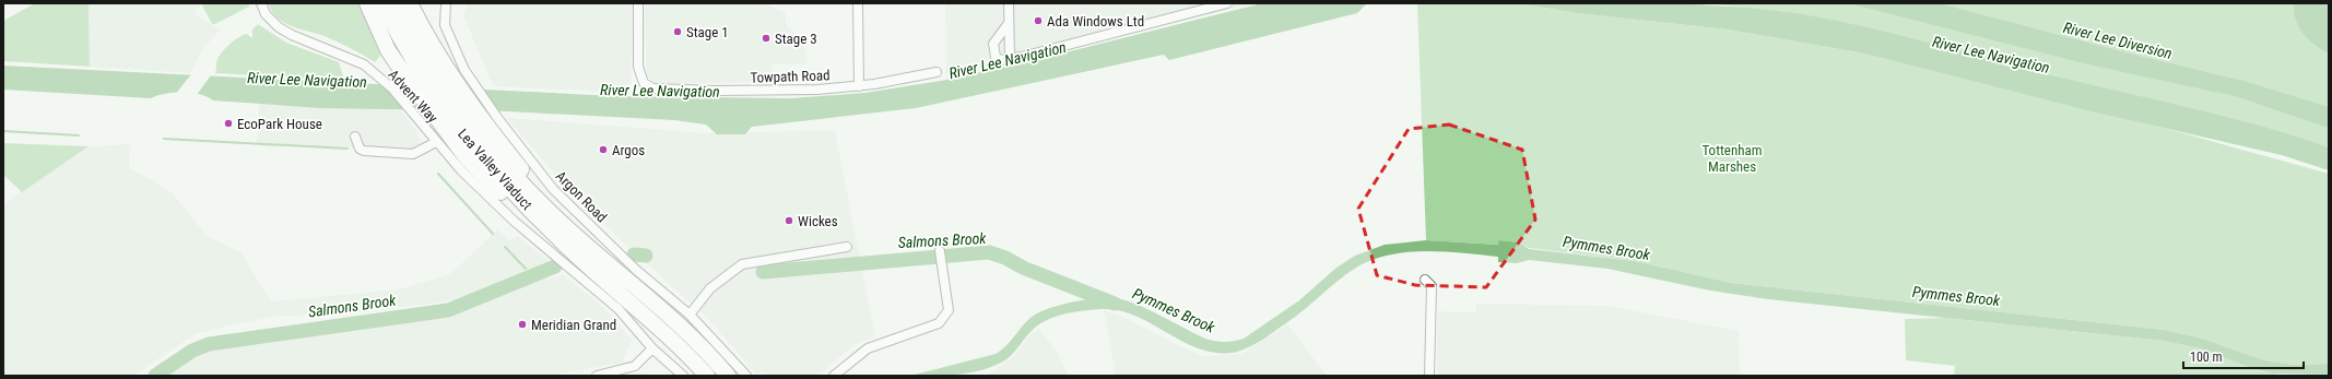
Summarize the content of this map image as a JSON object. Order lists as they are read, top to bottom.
{
  "streets": {
    "highway": ["Lea Valley Viaduct"],
    "street": ["Towpath Road", "Advent Way", "Argon Road"]
  },
  "water": [
    "River Lee Diversion",
    "River Lee Navigation",
    "Salmons Brook",
    "Pymmes Brook"
  ],
  "parks": ["Tottenham Marshes"],
  "places": [
    "Ada Windows Ltd",
    "Stage 1",
    "Stage 3",
    "EcoPark House",
    "Argos",
    "Wickes",
    "Meridian Grand"
  ],
  "scale_bar": "100 m"
}
